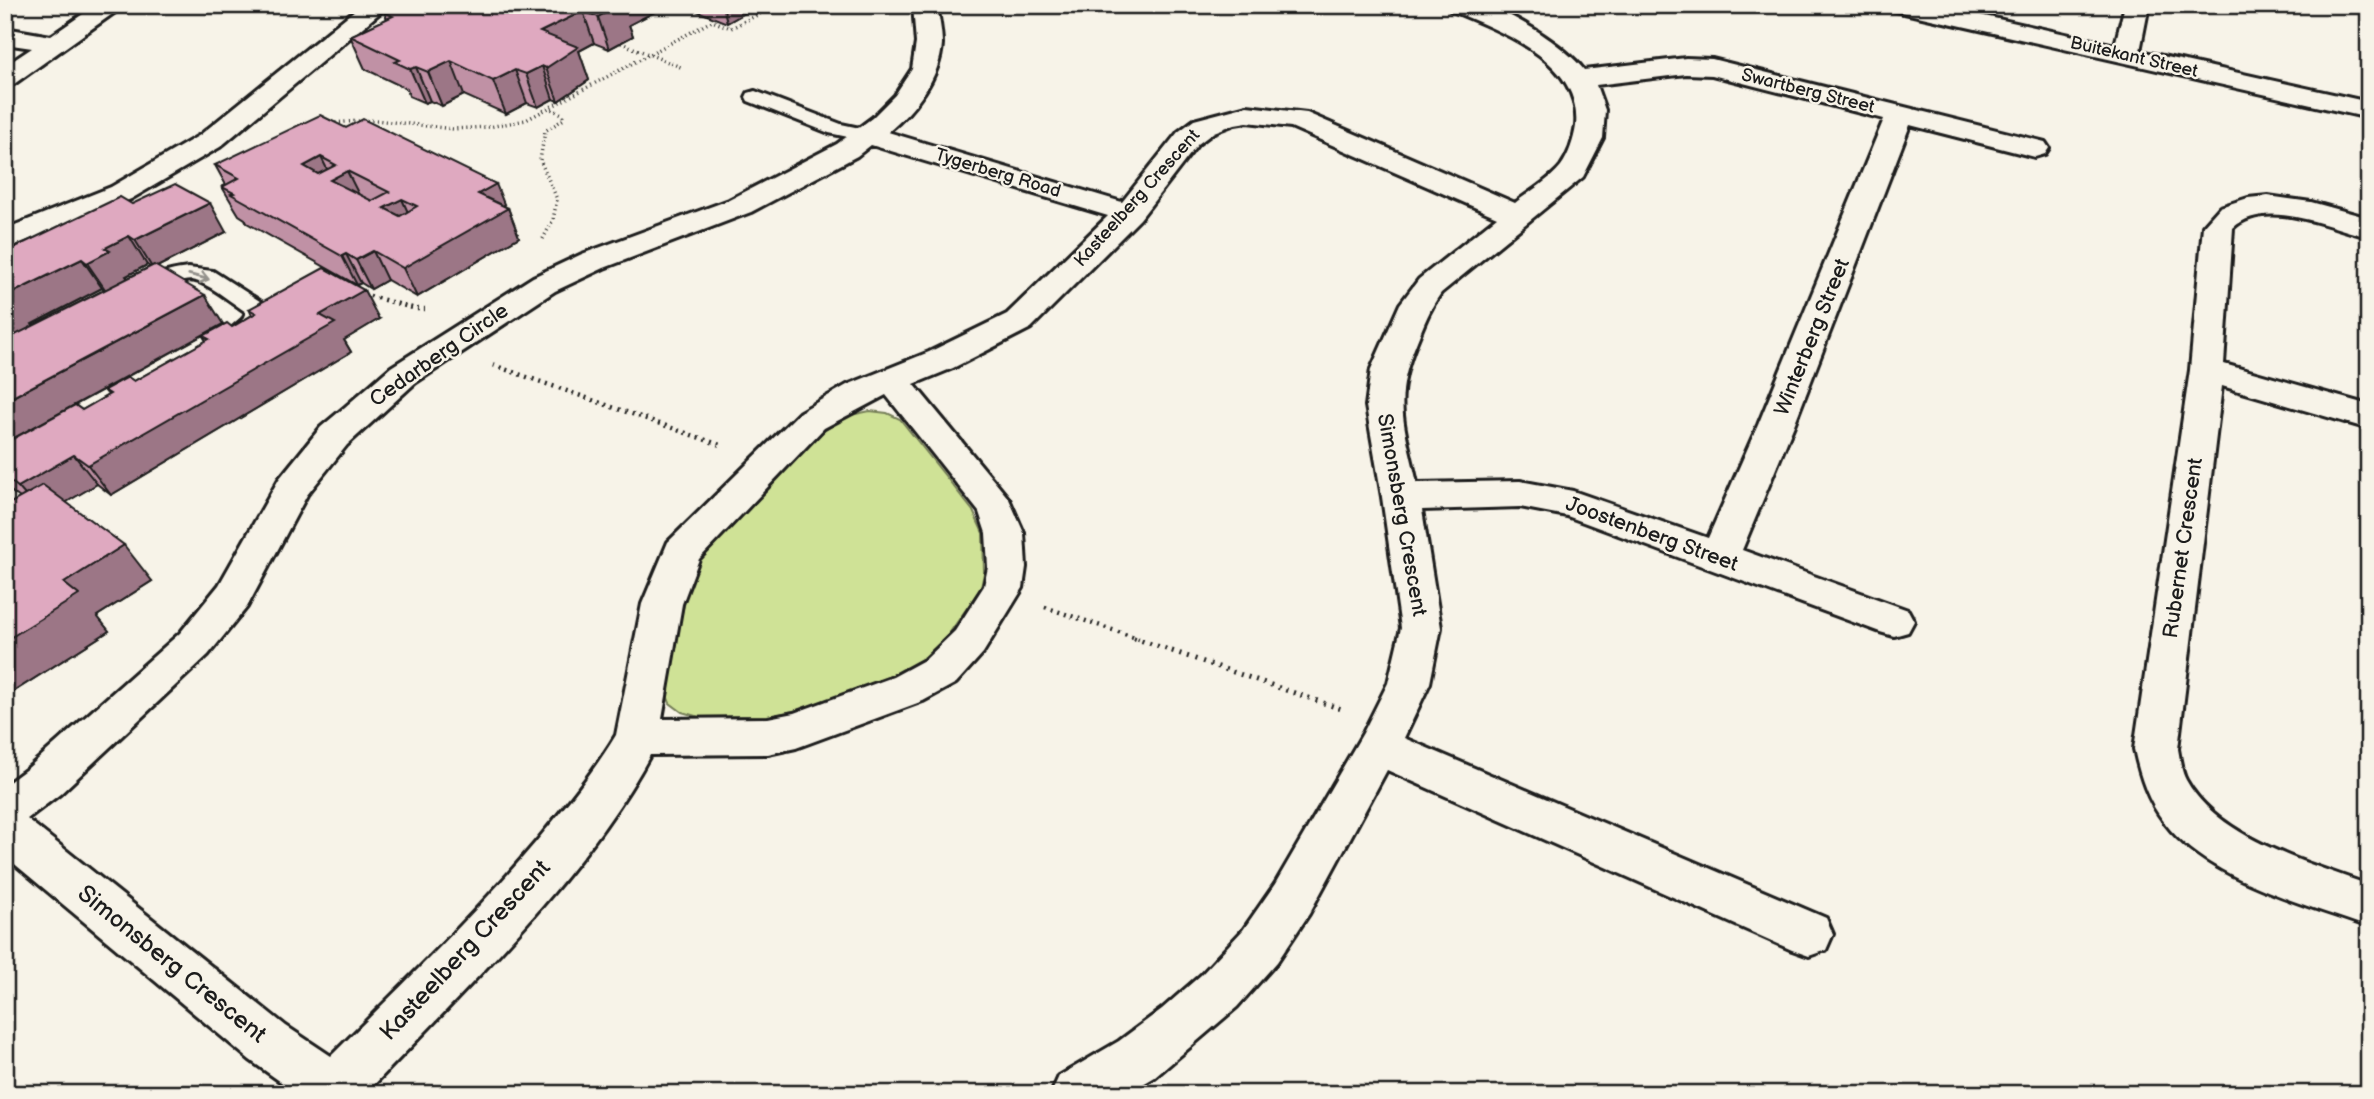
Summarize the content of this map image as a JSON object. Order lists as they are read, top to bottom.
{
  "streets": {
    "street": [
      "Buitekant Street",
      "Swartberg Street",
      "Tygerberg Road",
      "Kasteelberg Crescent",
      "Winterberg Street",
      "Cedarberg Circle",
      "Simonsberg Crescent",
      "Joostenberg Street",
      "Rubernet Crescent"
    ]
  },
  "crossings": [
    ["Swartberg Street", "Winterberg Street"],
    ["Swartberg Street", "Simonsberg Crescent"],
    ["Tygerberg Road", "Kasteelberg Crescent"],
    ["Tygerberg Road", "Cedarberg Circle"],
    ["Kasteelberg Crescent", "Simonsberg Crescent"],
    ["Winterberg Street", "Joostenberg Street"],
    ["Simonsberg Crescent", "Joostenberg Street"]
  ]
}
